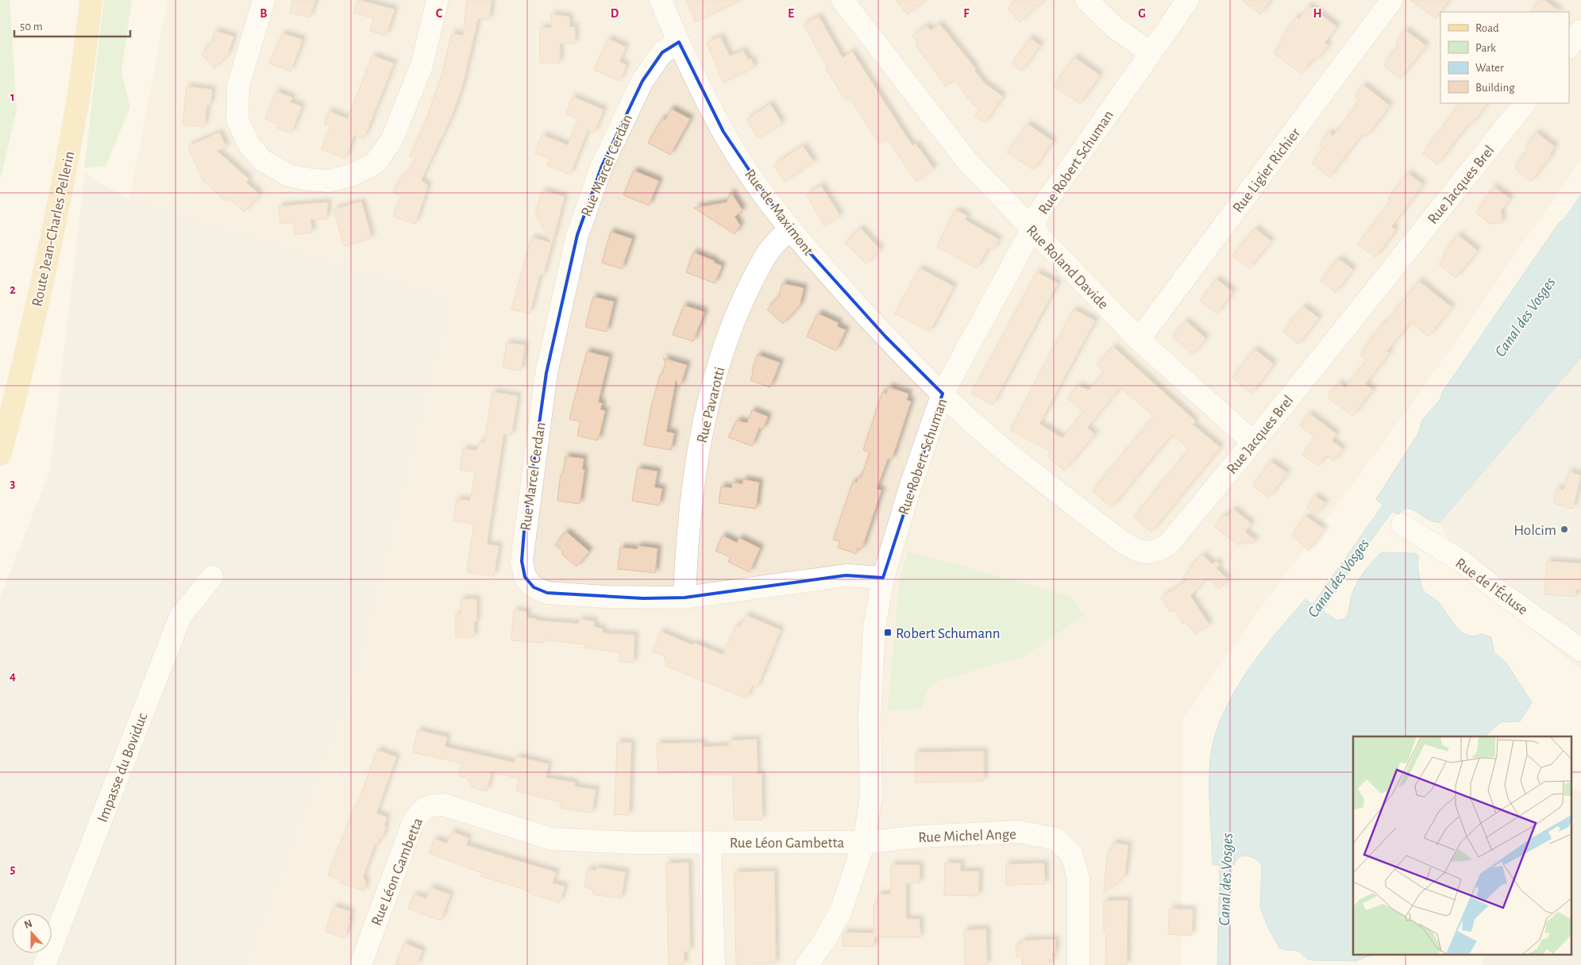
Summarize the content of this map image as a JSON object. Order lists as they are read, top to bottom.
{
  "streets": {
    "main road": ["Route Jean-Charles Pellerin"],
    "street": [
      "Rue Robert Schuman",
      "Rue Marcel Cerdan",
      "Rue Ligier Richier",
      "Rue Jacques Brel",
      "Rue de Maximont",
      "Rue Roland Davide",
      "Rue Pavarotti",
      "Rue de l'Écluse",
      "Impasse du Boviduc",
      "Rue Michel Ange",
      "Rue Léon Gambetta"
    ]
  },
  "crossings": [
    ["Rue Robert Schuman", "Rue Marcel Cerdan"],
    ["Rue Robert Schuman", "Rue Jacques Brel"],
    ["Rue Robert Schuman", "Rue de Maximont"],
    ["Rue Robert Schuman", "Rue Roland Davide"],
    ["Rue Robert Schuman", "Rue Michel Ange"],
    ["Rue Robert Schuman", "Rue Léon Gambetta"],
    ["Rue Marcel Cerdan", "Rue de Maximont"],
    ["Rue Marcel Cerdan", "Rue Pavarotti"],
    ["Rue Ligier Richier", "Rue Roland Davide"],
    ["Rue Jacques Brel", "Rue de Maximont"],
    ["Rue Jacques Brel", "Rue Roland Davide"],
    ["Rue de Maximont", "Rue Pavarotti"],
    ["Rue Michel Ange", "Rue Léon Gambetta"]
  ],
  "water": ["Canal des Vosges"],
  "places": {
    "other": ["Holcim"],
    "transit": ["Robert Schumann"]
  },
  "legend": [
    "Road",
    "Park",
    "Water",
    "Building"
  ],
  "scale_bar": "50 m",
  "north": "top",
  "grid": {
    "columns": [
      "B",
      "C",
      "D",
      "E",
      "F",
      "G",
      "H"
    ],
    "rows": [
      "1",
      "2",
      "3",
      "4",
      "5"
    ]
  }
}
